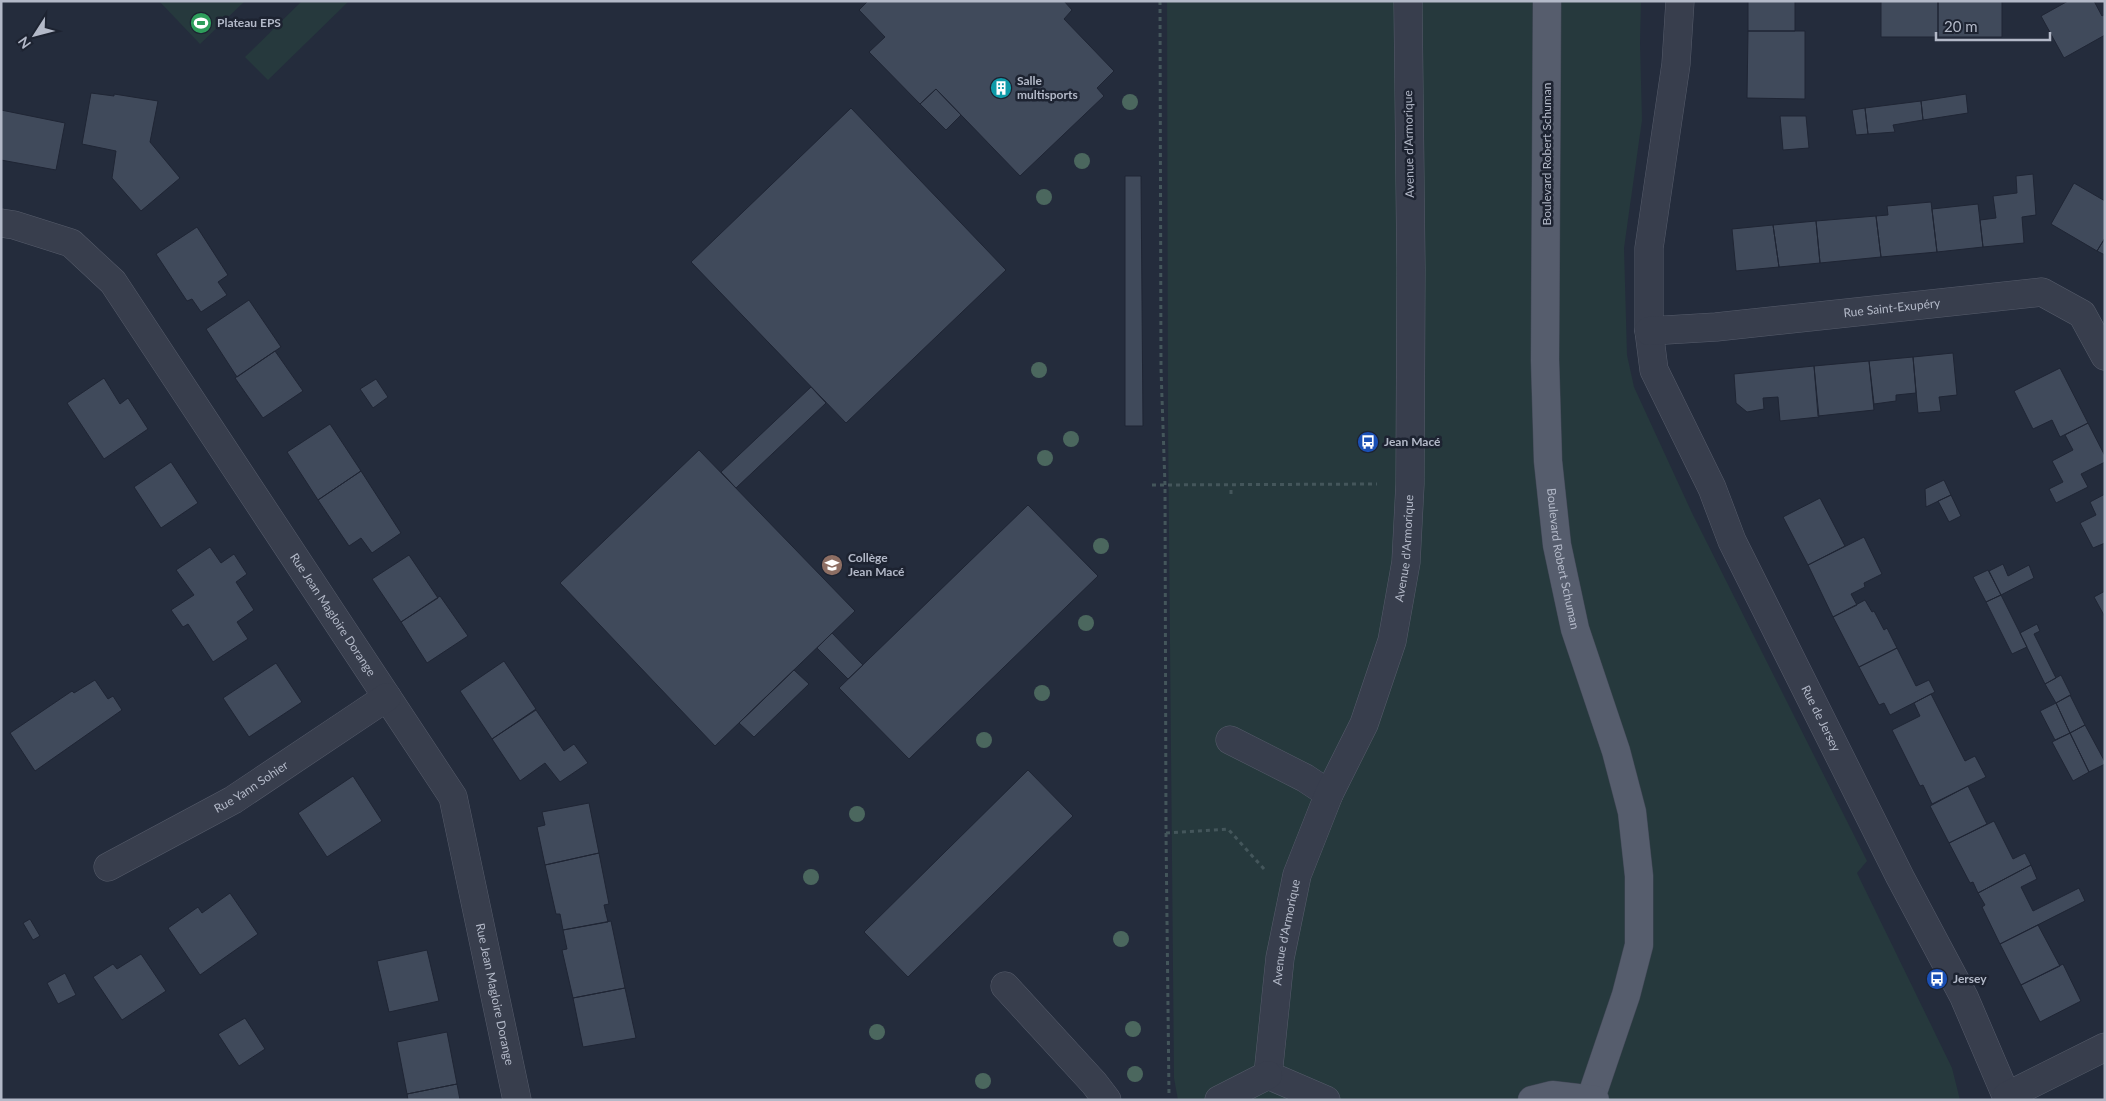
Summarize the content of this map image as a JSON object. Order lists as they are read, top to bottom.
{
  "streets": {
    "main road": ["Boulevard Robert Schuman"],
    "street": [
      "Avenue d'Armorique",
      "Rue Saint-Exupéry",
      "Rue Jean Magloire Dorange",
      "Rue de Jersey",
      "Rue Yann Sohier"
    ]
  },
  "crossings": [
    ["Rue Saint-Exupéry", "Rue de Jersey"],
    ["Rue Jean Magloire Dorange", "Rue Yann Sohier"]
  ],
  "places": {
    "sports": ["Plateau EPS"],
    "building": ["Salle multisports"],
    "bus stop": ["Jean Macé", "Jersey"],
    "school or university": ["Collège Jean Macé"]
  },
  "scale_bar": "20 m",
  "north": "bottom left"
}
